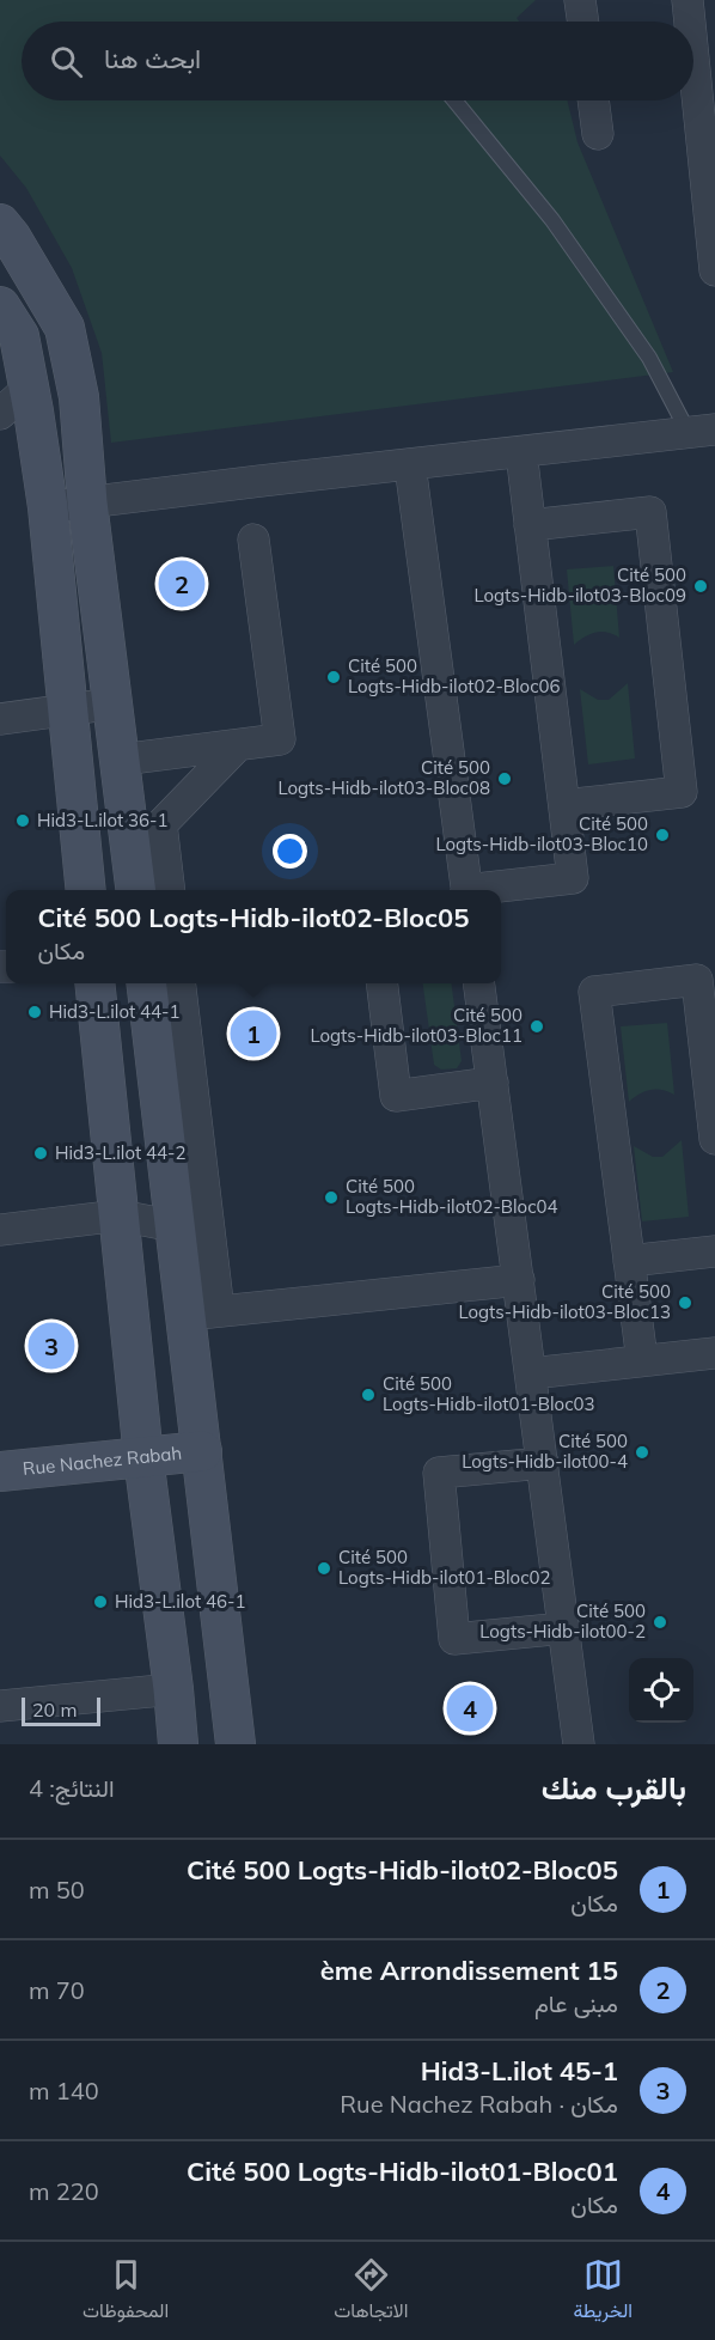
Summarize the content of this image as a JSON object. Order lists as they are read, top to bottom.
{
  "streets": {
    "street": ["Rue Nachez Rabah"]
  },
  "places": [
    "Cité 500 Logts-Hidb-ilot03-Bloc09",
    "Cité 500 Logts-Hidb-ilot02-Bloc06",
    "Cité 500 Logts-Hidb-ilot03-Bloc08",
    "Hid3-L.ilot 36-1",
    "Cité 500 Logts-Hidb-ilot03-Bloc10",
    "Hid3-L.ilot 44-1",
    "Cité 500 Logts-Hidb-ilot03-Bloc11",
    "Hid3-L.ilot 44-2",
    "Cité 500 Logts-Hidb-ilot02-Bloc04",
    "Cité 500 Logts-Hidb-ilot03-Bloc13",
    "Cité 500 Logts-Hidb-ilot01-Bloc03",
    "Cité 500 Logts-Hidb-ilot00-4",
    "Cité 500 Logts-Hidb-ilot01-Bloc02",
    "Hid3-L.ilot 46-1",
    "Cité 500 Logts-Hidb-ilot00-2"
  ],
  "scale_bar": "20 m",
  "page": {
    "search": "ابحث هنا",
    "pins": [
      "2",
      "1",
      "3",
      "4"
    ],
    "popup": ["Cité 500 Logts-Hidb-ilot02-Bloc05", "مكان"],
    "scale": "20 m",
    "heading": ["بالقرب منك", "النتائج: 4"],
    "list": [
      {
        "mark": "1",
        "name": "Cité 500 Logts-Hidb-ilot02-Bloc05",
        "note": "مكان",
        "value": "50 m"
      },
      {
        "mark": "2",
        "name": "15 ème Arrondissement",
        "note": "مبنى عام",
        "value": "70 m"
      },
      {
        "mark": "3",
        "name": "Hid3-L.ilot 45-1",
        "note": "مكان · Rue Nachez Rabah",
        "value": "140 m"
      },
      {
        "mark": "4",
        "name": "Cité 500 Logts-Hidb-ilot01-Bloc01",
        "note": "مكان",
        "value": "220 m"
      }
    ],
    "nav": ["الخريطة", "الاتجاهات", "المحفوظات"]
  }
}
